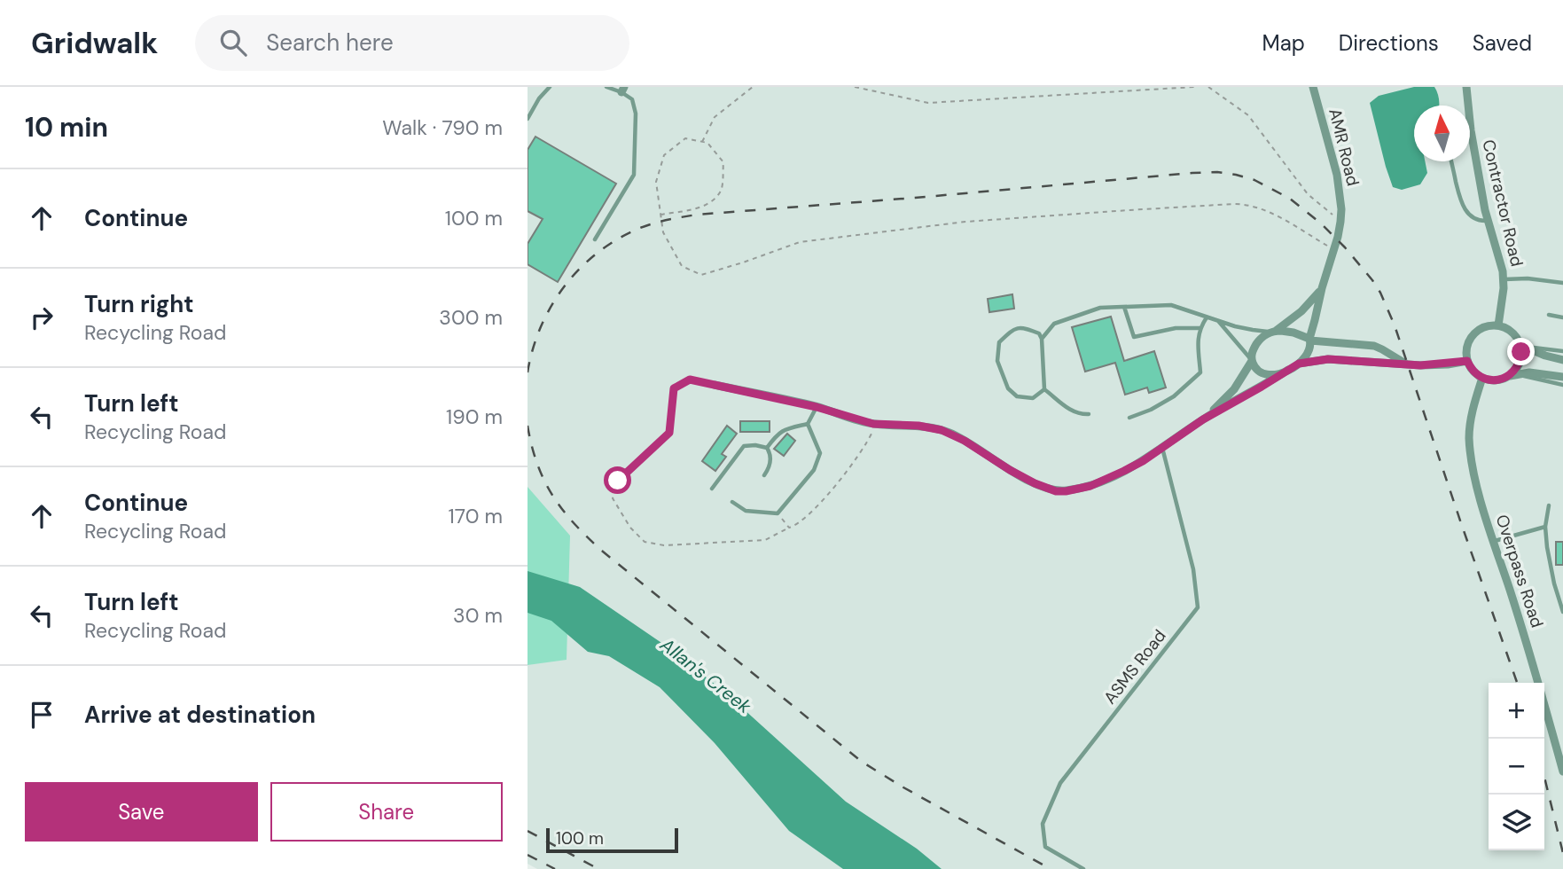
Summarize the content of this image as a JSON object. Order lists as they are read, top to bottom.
{
  "streets": {
    "street": ["AMR Road", "Contractor Road", "Overpass Road"],
    "lane": ["ASMS Road"]
  },
  "crossings": [
    ["Contractor Road", "Overpass Road"]
  ],
  "water": ["Allan's Creek"],
  "scale_bar": "100 m",
  "north": "top",
  "page": {
    "header": "Gridwalk",
    "search": "Search here",
    "nav": ["Map", "Directions", "Saved"],
    "heading": ["10 min", "Walk · 790 m"],
    "list": [
      ["Continue", "100 m"],
      ["Turn right", "Recycling Road", "300 m"],
      ["Turn left", "Recycling Road", "190 m"],
      ["Continue", "Recycling Road", "170 m"],
      ["Turn left", "Recycling Road", "30 m"],
      "Arrive at destination"
    ],
    "map_buttons": ["+", "−"],
    "buttons": ["Save", "Share"],
    "scale": "100 m"
  }
}
